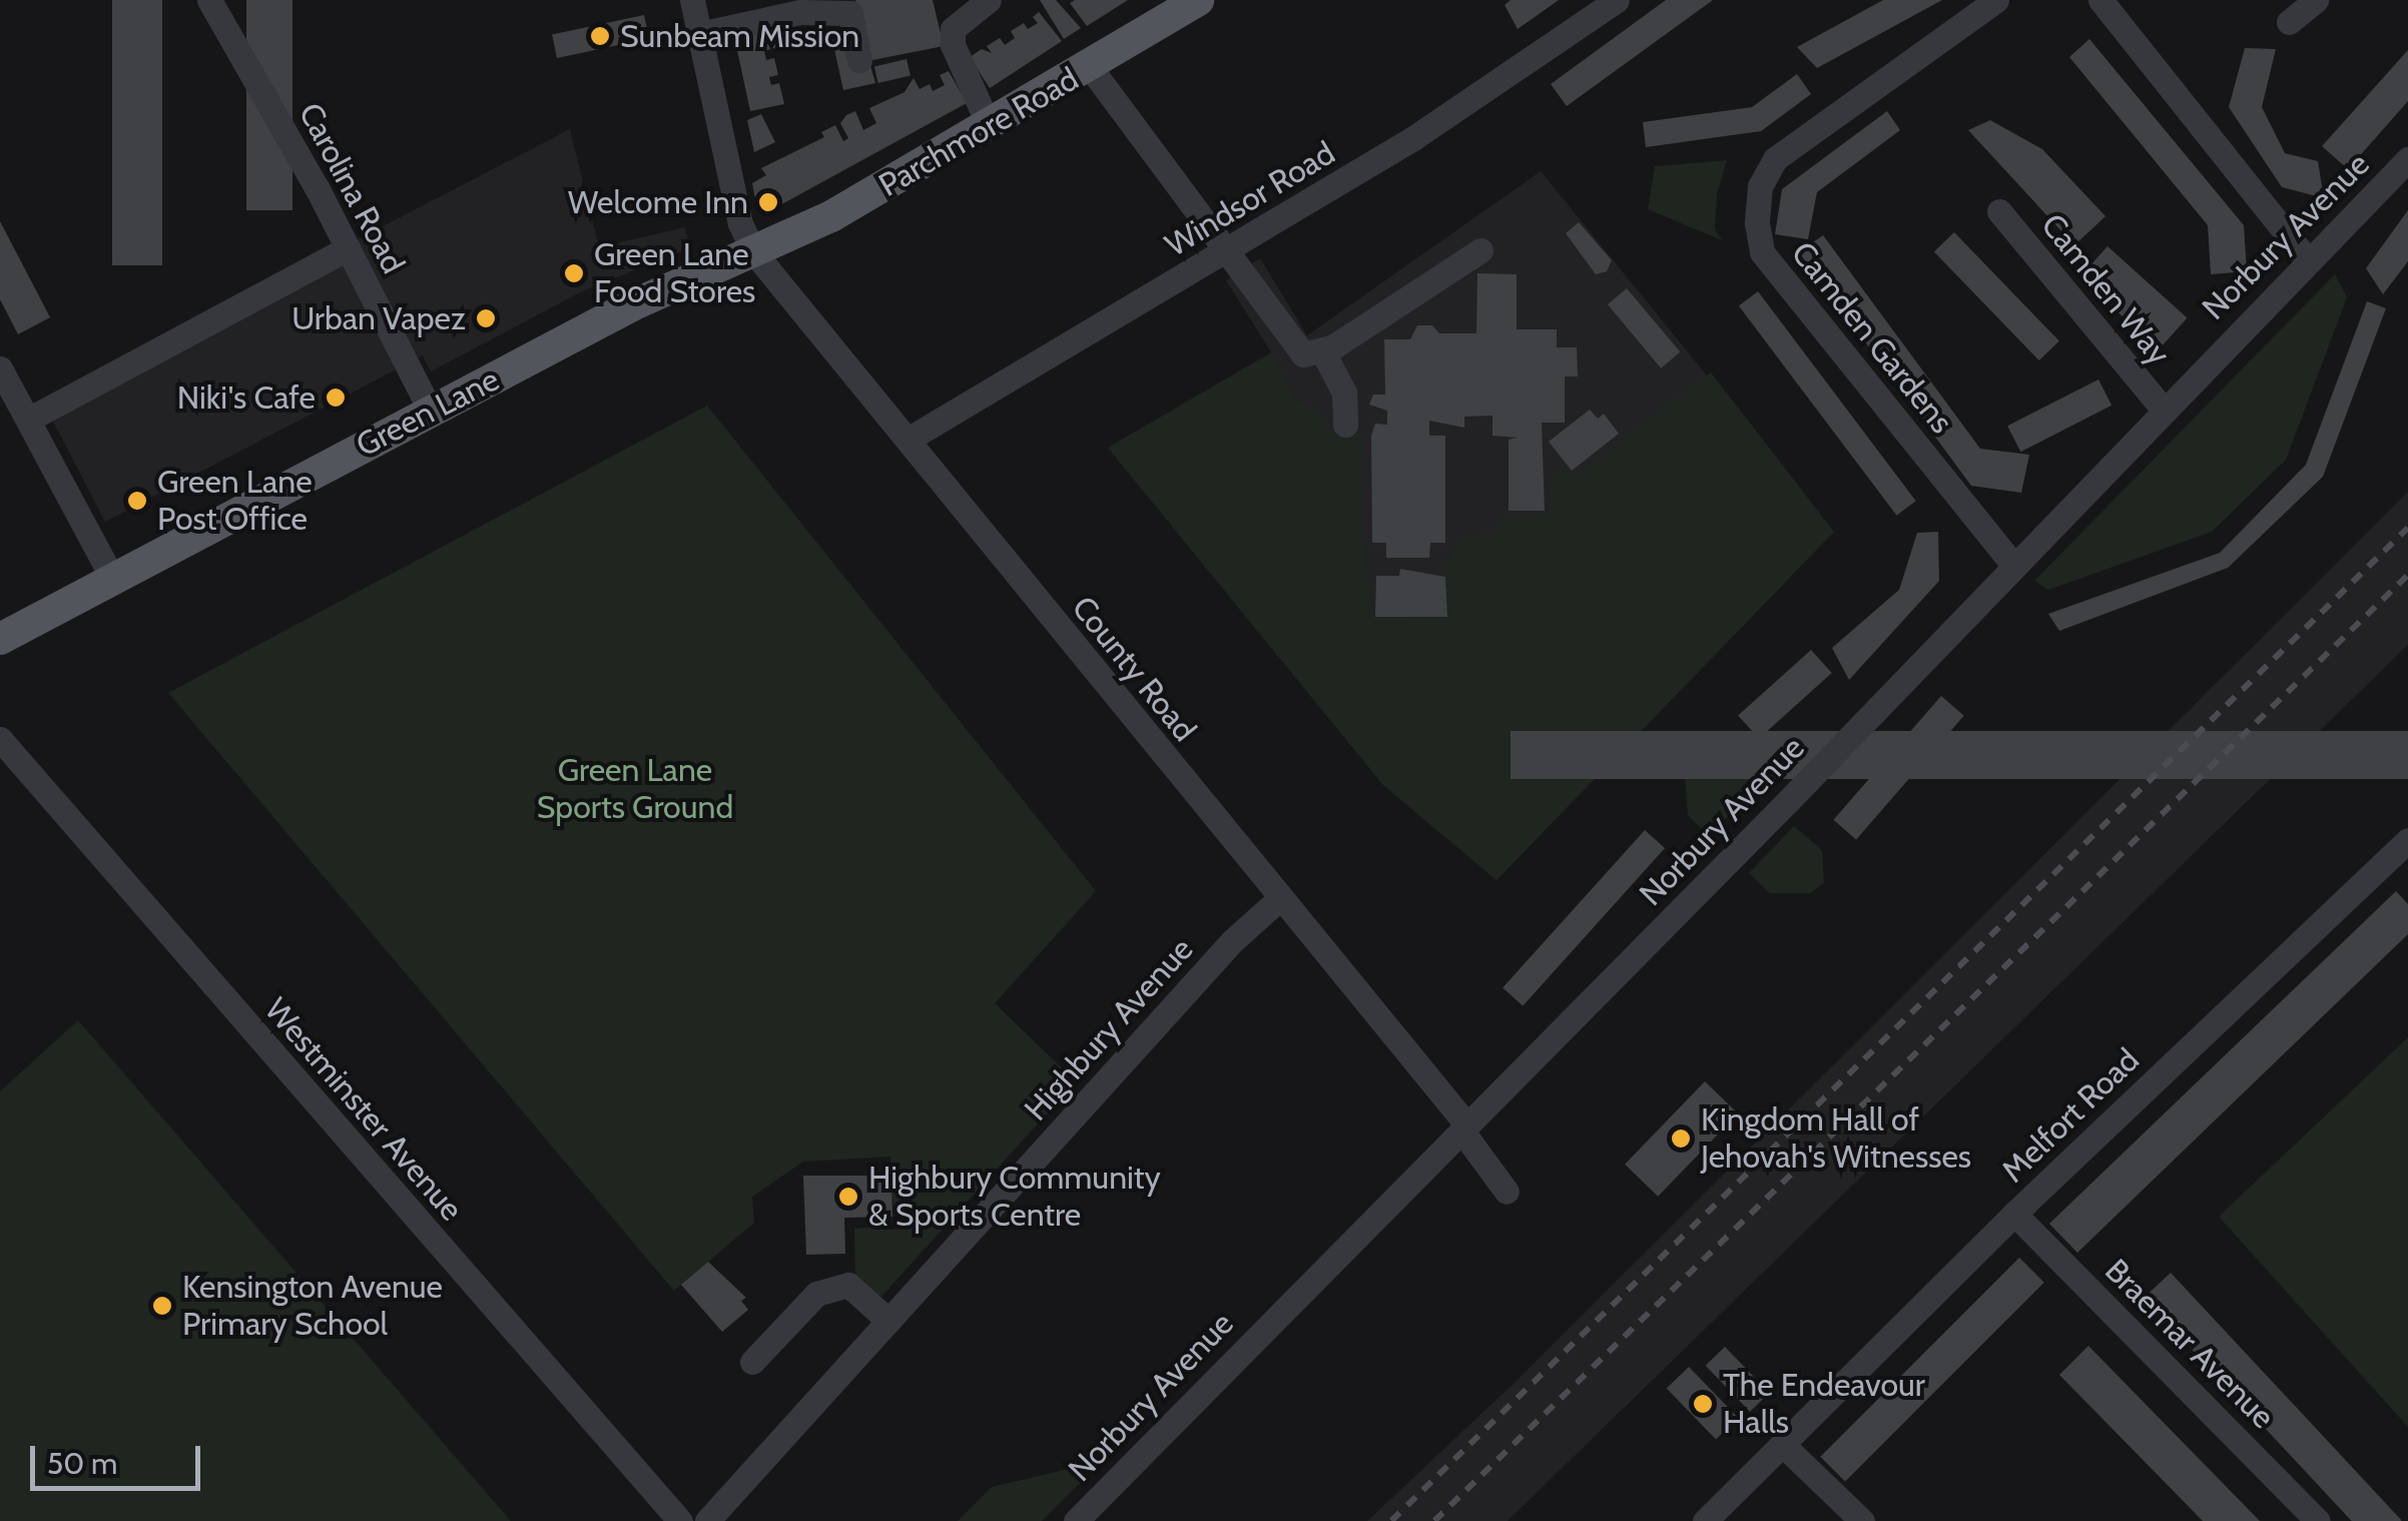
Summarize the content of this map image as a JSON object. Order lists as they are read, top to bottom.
{
  "streets": {
    "main road": ["Parchmore Road", "Green Lane"],
    "street": [
      "Carolina Road",
      "Windsor Road",
      "Norbury Avenue",
      "Camden Way",
      "Camden Gardens",
      "County Road",
      "Highbury Avenue",
      "Westminster Avenue",
      "Melfort Road",
      "Braemar Avenue"
    ]
  },
  "crossings": [
    ["Parchmore Road", "Green Lane"],
    ["Parchmore Road", "County Road"],
    ["Carolina Road", "Green Lane"],
    ["Windsor Road", "County Road"],
    ["Norbury Avenue", "Camden Way"],
    ["Norbury Avenue", "Camden Gardens"],
    ["Norbury Avenue", "County Road"],
    ["Green Lane", "County Road"],
    ["County Road", "Highbury Avenue"],
    ["Melfort Road", "Braemar Avenue"]
  ],
  "parks": ["Green Lane Sports Ground"],
  "places": [
    "Sunbeam Mission",
    "Welcome Inn",
    "Green Lane Food Stores",
    "Urban Vapez",
    "Niki's Cafe",
    "Green Lane Post Office",
    "Kingdom Hall of Jehovah's Witnesses",
    "Highbury Community & Sports Centre",
    "Kensington Avenue Primary School",
    "The Endeavour Halls"
  ],
  "scale_bar": "50 m"
}
